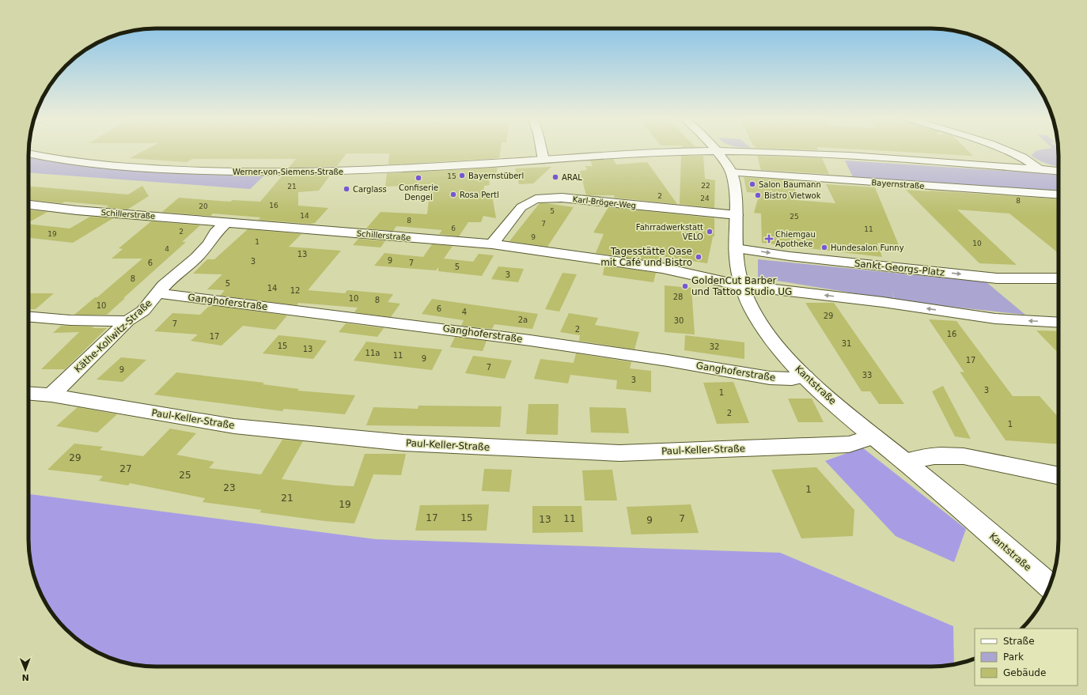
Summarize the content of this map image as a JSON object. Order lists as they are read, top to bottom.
{
  "streets": {
    "street": [
      "Werner-von-Siemens-Straße",
      "Bayernstraße",
      "Karl-Bröger-Weg",
      "Schillerstraße",
      "Sankt-Georgs-Platz",
      "Ganghoferstraße",
      "Käthe-Kollwitz-Straße",
      "Kantstraße",
      "Paul-Keller-Straße"
    ]
  },
  "crossings": [
    ["Werner-von-Siemens-Straße", "Kantstraße"],
    ["Bayernstraße", "Kantstraße"],
    ["Karl-Bröger-Weg", "Schillerstraße"],
    ["Karl-Bröger-Weg", "Kantstraße"],
    ["Schillerstraße", "Käthe-Kollwitz-Straße"],
    ["Schillerstraße", "Kantstraße"],
    ["Sankt-Georgs-Platz", "Kantstraße"],
    ["Ganghoferstraße", "Käthe-Kollwitz-Straße"],
    ["Ganghoferstraße", "Kantstraße"],
    ["Käthe-Kollwitz-Straße", "Paul-Keller-Straße"],
    ["Kantstraße", "Paul-Keller-Straße"]
  ],
  "places": {
    "other": [
      "Bayernstüberl",
      "ARAL",
      "Confiserie Dengel",
      "Salon Baumann",
      "Carglass",
      "Rosa Pertl",
      "Bistro Vietwok",
      "Fahrradwerkstatt VELO",
      "Hundesalon Funny",
      "Tagesstätte Oase mit Café und Bistro",
      "GoldenCut Barber und Tattoo Studio UG"
    ],
    "health": ["Chiemgau Apotheke"]
  },
  "house_numbers": [
    "15",
    "22",
    "21",
    "2",
    "24",
    "8",
    "16",
    "20",
    "5",
    "14",
    "25",
    "8",
    "7",
    "6",
    "11",
    "2",
    "19",
    "9",
    "1",
    "10",
    "4",
    "13",
    "9",
    "3",
    "6",
    "7",
    "5",
    "3",
    "8",
    "5",
    "14",
    "12",
    "28",
    "10",
    "8",
    "10",
    "6",
    "4",
    "29",
    "2a",
    "30",
    "7",
    "2",
    "16",
    "17",
    "31",
    "15",
    "32",
    "13",
    "11a",
    "11",
    "9",
    "17",
    "7",
    "9",
    "33",
    "3",
    "3",
    "1",
    "2",
    "1",
    "29",
    "27",
    "25",
    "23",
    "1",
    "21",
    "19",
    "17",
    "15",
    "11",
    "7",
    "13",
    "9"
  ],
  "legend": ["Straße", "Park", "Gebäude"],
  "north": "bottom"
}
